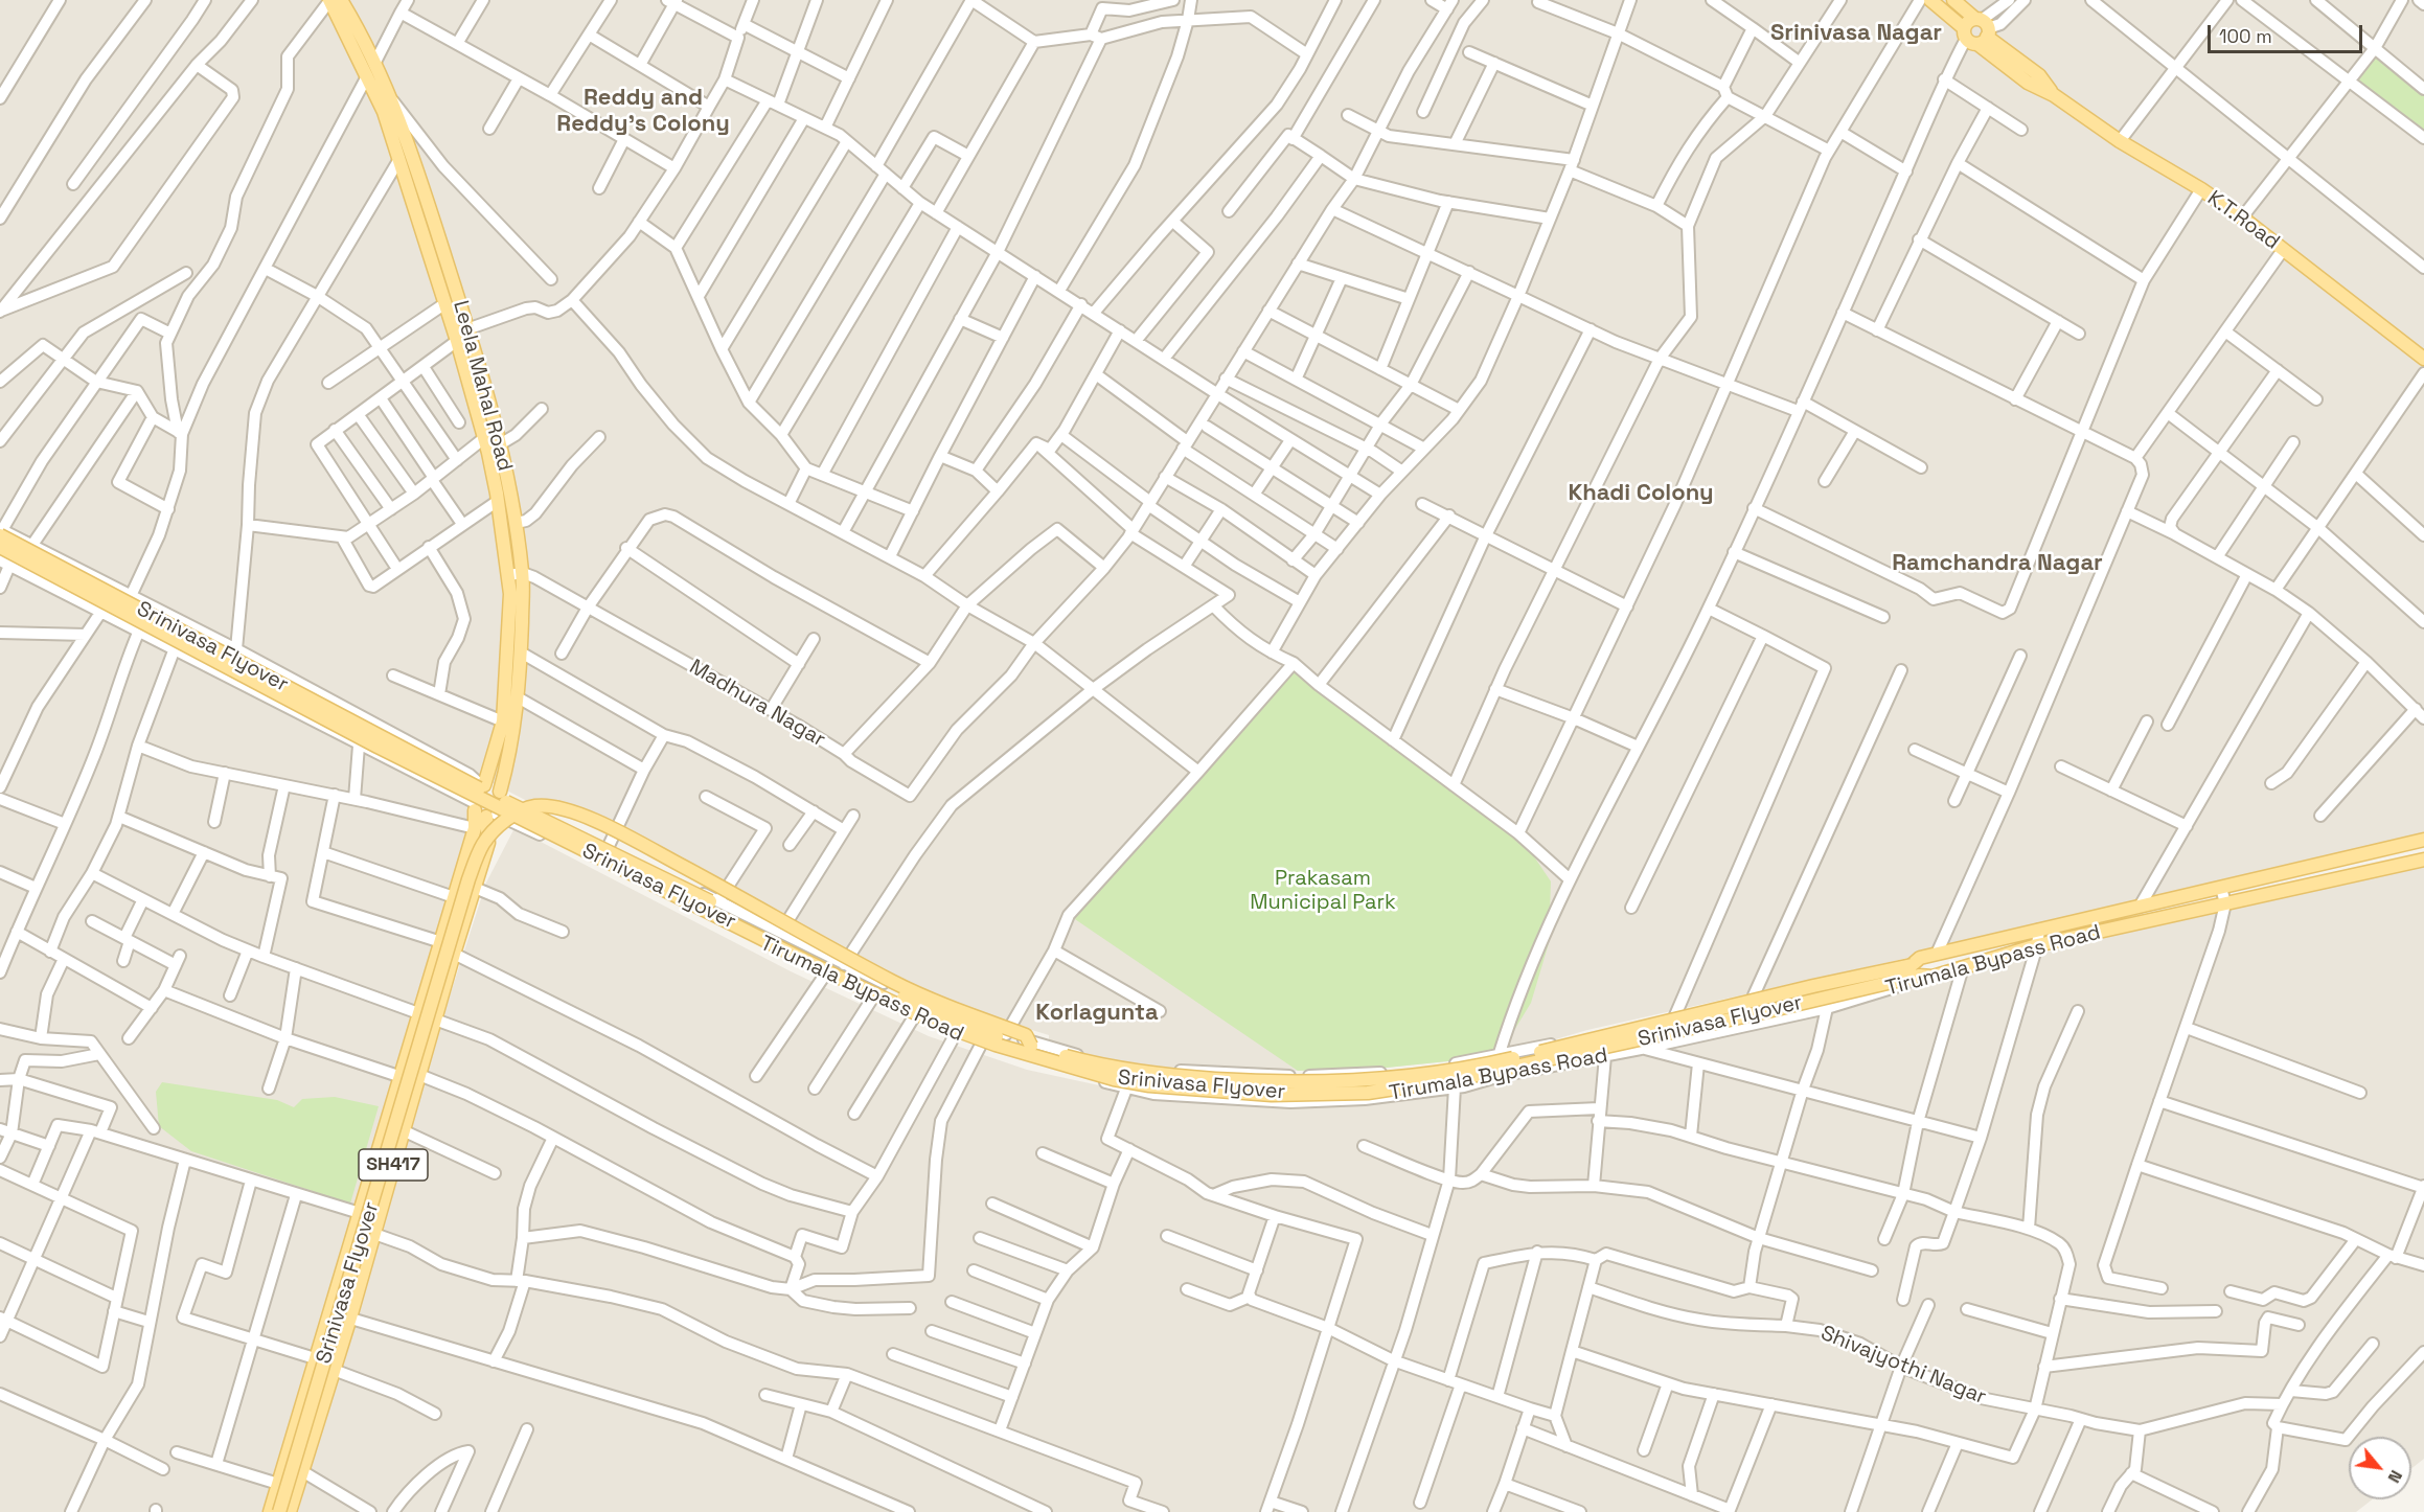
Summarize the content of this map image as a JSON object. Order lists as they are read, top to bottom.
{
  "streets": {
    "main road": [
      "K.T.Road",
      "Leela Mahal Road",
      "Srinivasa Flyover",
      "Tirumala Bypass Road",
      "SH417"
    ],
    "street": ["Madhura Nagar", "Shivajyothi Nagar"]
  },
  "crossings": [
    ["Leela Mahal Road", "Madhura Nagar"],
    ["Leela Mahal Road", "Tirumala Bypass Road"],
    ["Leela Mahal Road", "SH417"],
    ["Srinivasa Flyover", "Tirumala Bypass Road"],
    ["Tirumala Bypass Road", "SH417"]
  ],
  "districts": [
    "Srinivasa Nagar",
    "Reddy and Reddy's Colony",
    "Khadi Colony",
    "Ramchandra Nagar",
    "Korlagunta"
  ],
  "parks": ["Prakasam Municipal Park"],
  "scale_bar": "100 m",
  "north": "bottom right"
}
